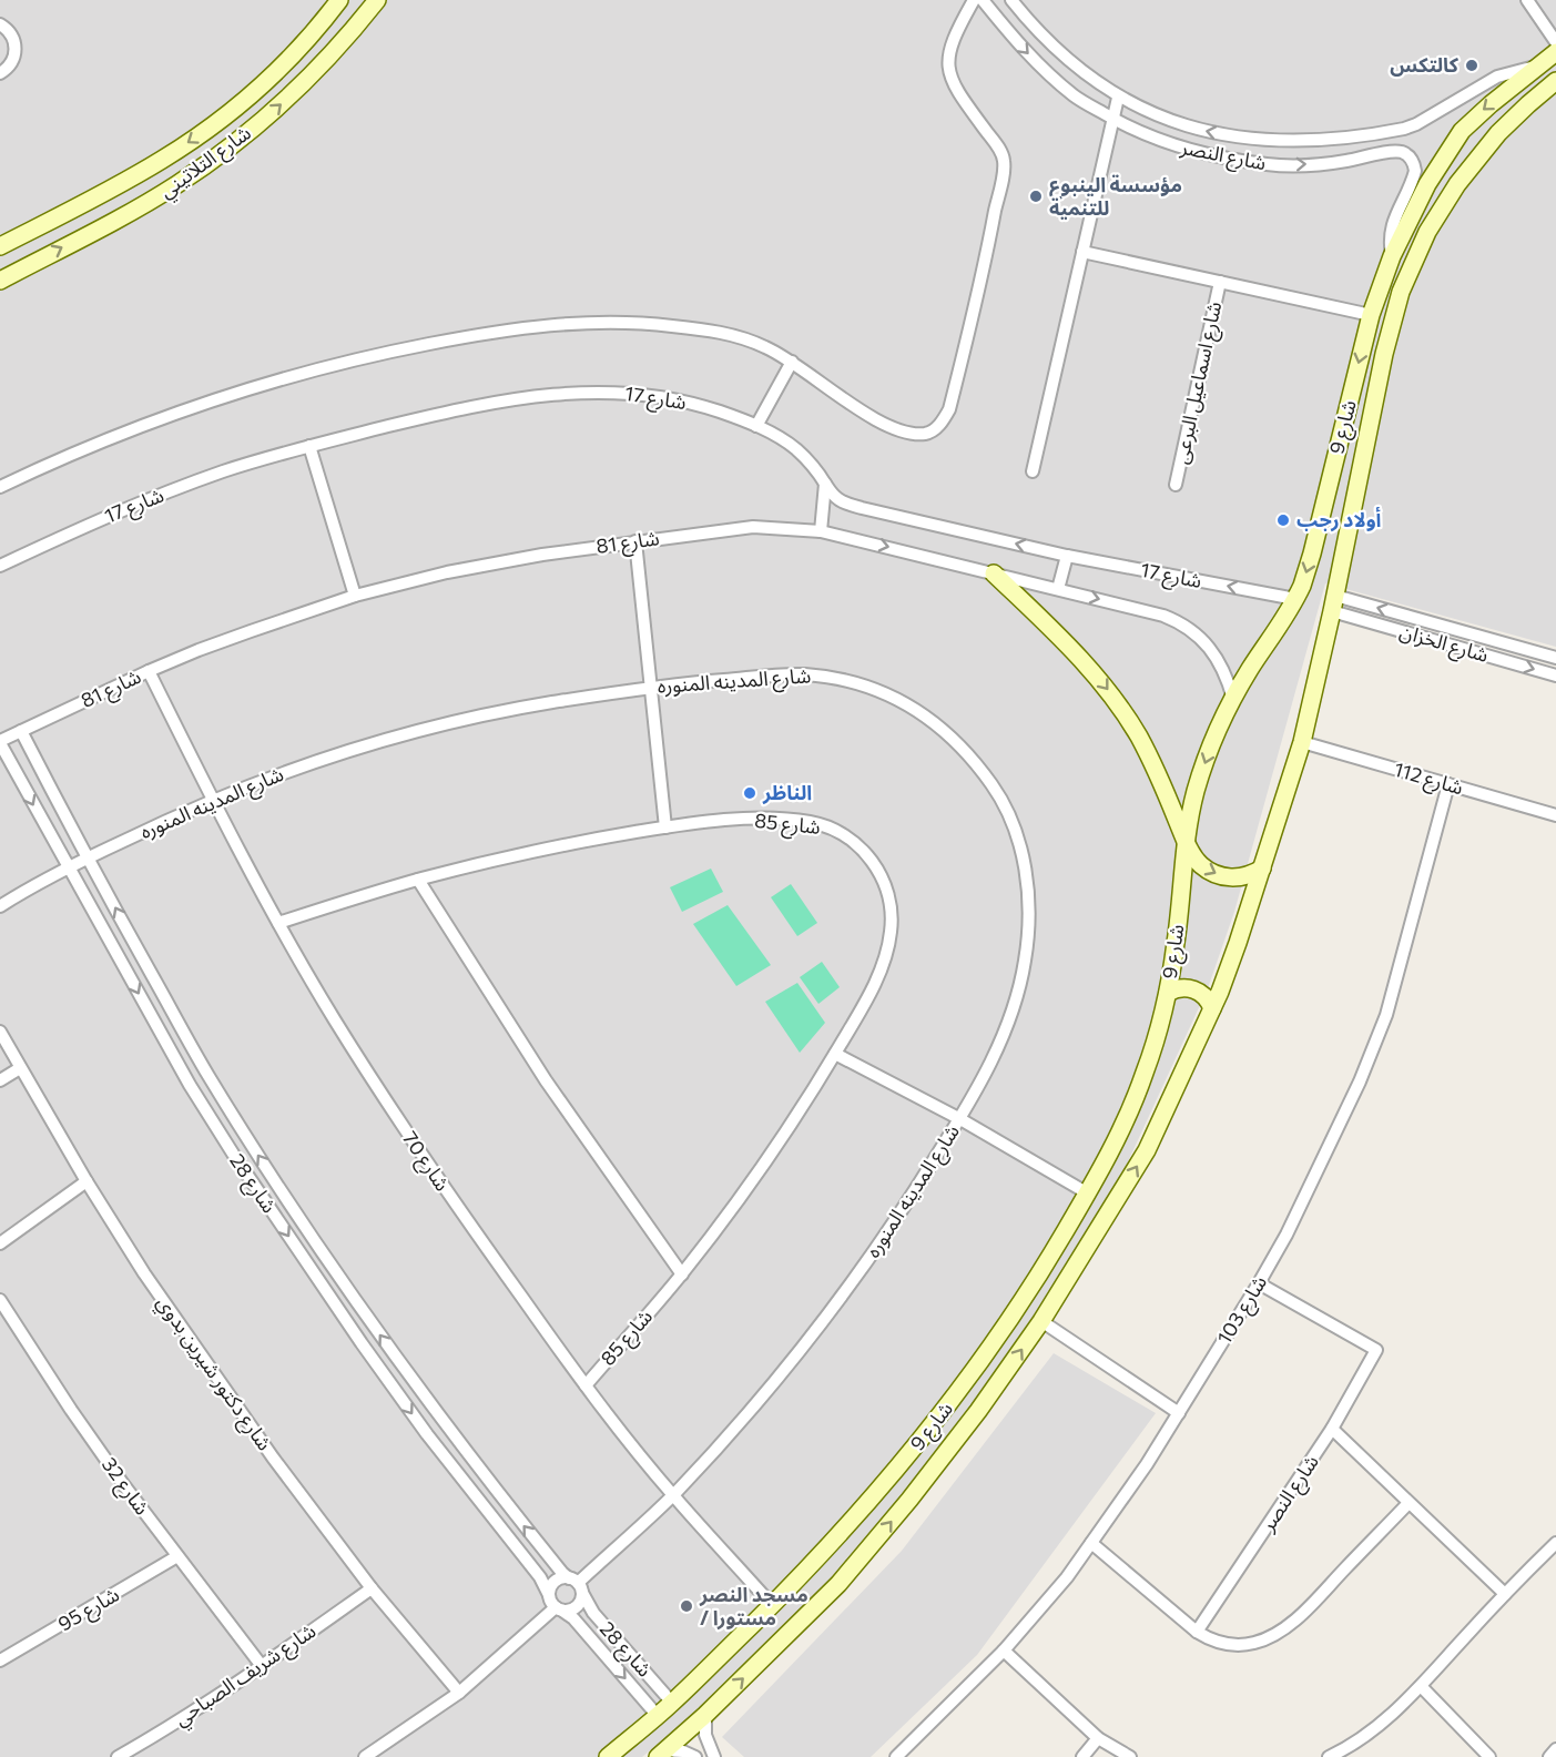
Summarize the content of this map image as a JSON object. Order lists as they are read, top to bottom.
{
  "streets": {
    "main road": ["شارع التلاتيني", "شارع 9"],
    "street": [
      "شارع النصر",
      "شارع اسماعيل البرعى",
      "شارع 17",
      "شارع 81",
      "شارع الخزان",
      "شارع المدينه المنوره",
      "شارع 112",
      "شارع 85",
      "شارع 70",
      "شارع 28",
      "شارع 103",
      "شارع دكتور شيرين بدوي",
      "شارع 32",
      "شارع 95",
      "شارع شريف الصباحي"
    ]
  },
  "crossings": [
    ["شارع النصر", "شارع 9"],
    ["شارع النصر", "شارع 103"],
    ["شارع 17", "شارع 9"],
    ["شارع 9", "شارع 81"],
    ["شارع 9", "شارع الخزان"],
    ["شارع 9", "شارع 112"],
    ["شارع 9", "شارع 70"],
    ["شارع 9", "شارع 28"],
    ["شارع 81", "شارع 70"],
    ["شارع 81", "شارع 28"],
    ["شارع المدينه المنوره", "شارع 70"],
    ["شارع المدينه المنوره", "شارع 28"],
    ["شارع 112", "شارع 103"],
    ["شارع 85", "شارع 70"],
    ["شارع دكتور شيرين بدوي", "شارع شريف الصباحي"],
    ["شارع 32", "شارع 95"],
    ["شارع 32", "شارع شريف الصباحي"]
  ],
  "one_way": ["شارع 17"],
  "places": [
    "كالتكس",
    "مؤسسة الينبوع للتنمية",
    "أولاد رجب",
    "الناظر",
    "مسجد النصر / مستورا"
  ]
}
